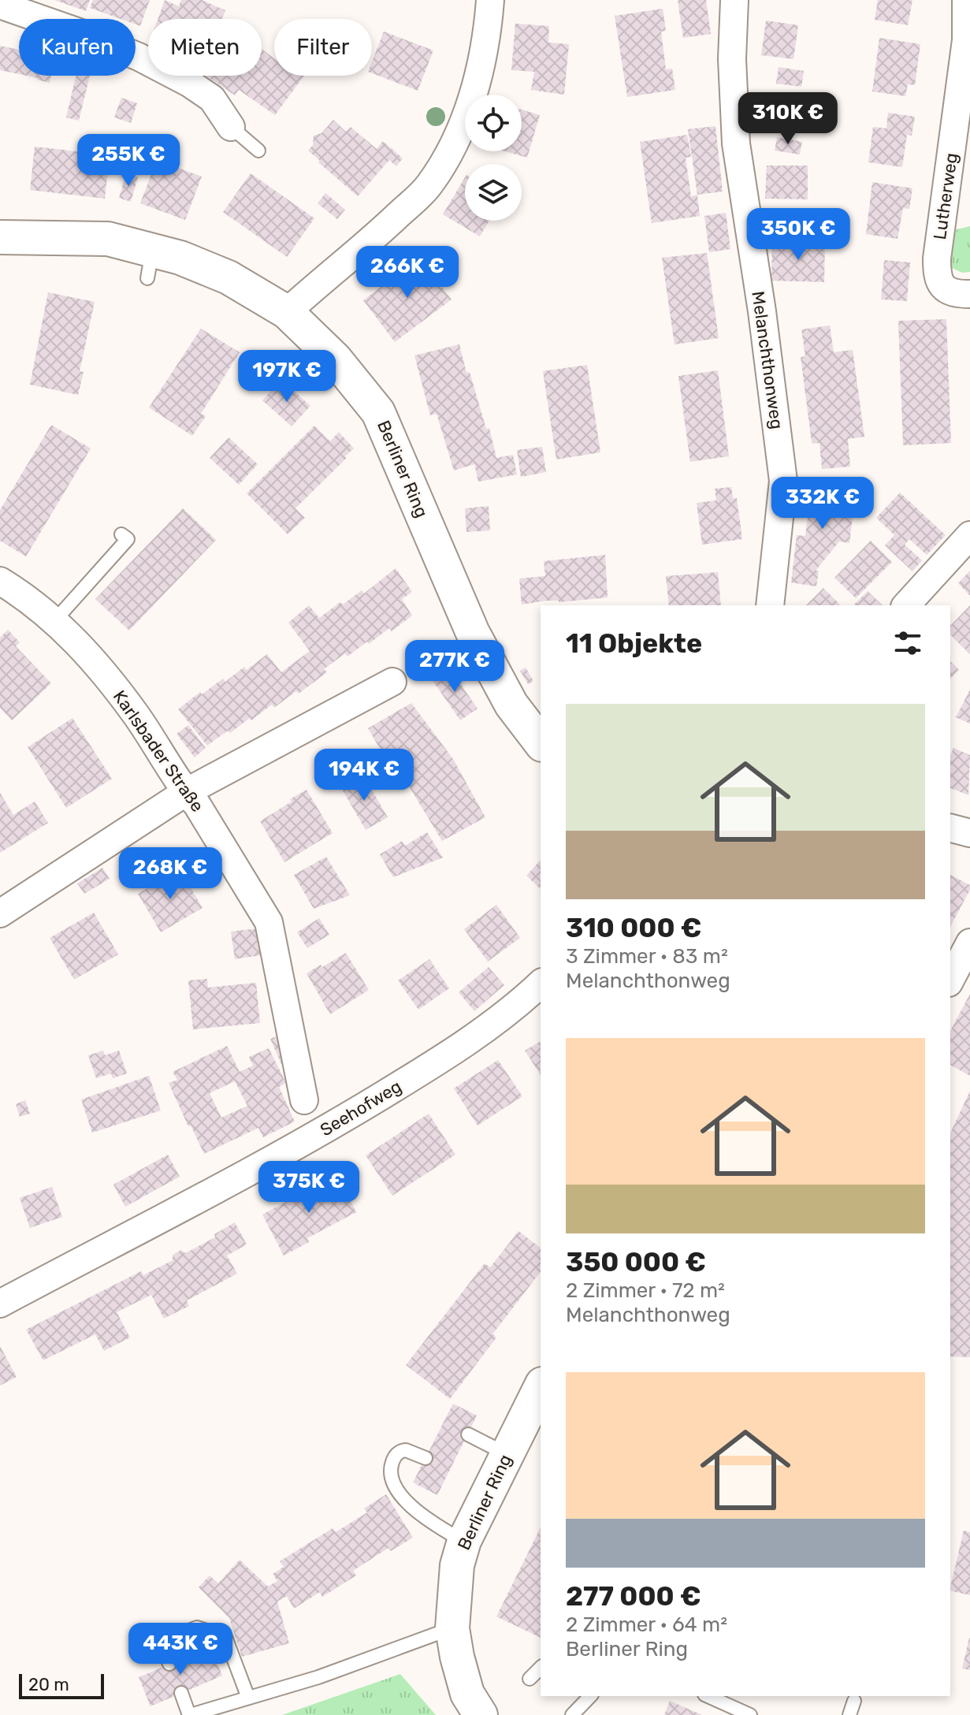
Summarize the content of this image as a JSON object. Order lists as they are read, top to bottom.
{
  "streets": {
    "street": [
      "Lutherweg",
      "Melanchthonweg",
      "Berliner Ring",
      "Karlsbader Straße",
      "Seehofweg"
    ]
  },
  "scale_bar": "20 m",
  "page": {
    "chip": ["Kaufen", "Mieten", "Filter"],
    "price": [
      "310K €",
      "255K €",
      "350K €",
      "266K €",
      "197K €",
      "332K €",
      "277K €",
      "194K €",
      "268K €",
      "375K €",
      "443K €"
    ],
    "heading": "11 Objekte",
    "list": [
      {
        "name": "310 000 €",
        "note": "3 Zimmer · 83 m² · Melanchthonweg"
      },
      {
        "name": "350 000 €",
        "note": "2 Zimmer · 72 m² · Melanchthonweg"
      },
      {
        "name": "277 000 €",
        "note": "2 Zimmer · 64 m² · Berliner Ring"
      }
    ],
    "scale": "20 m"
  }
}
